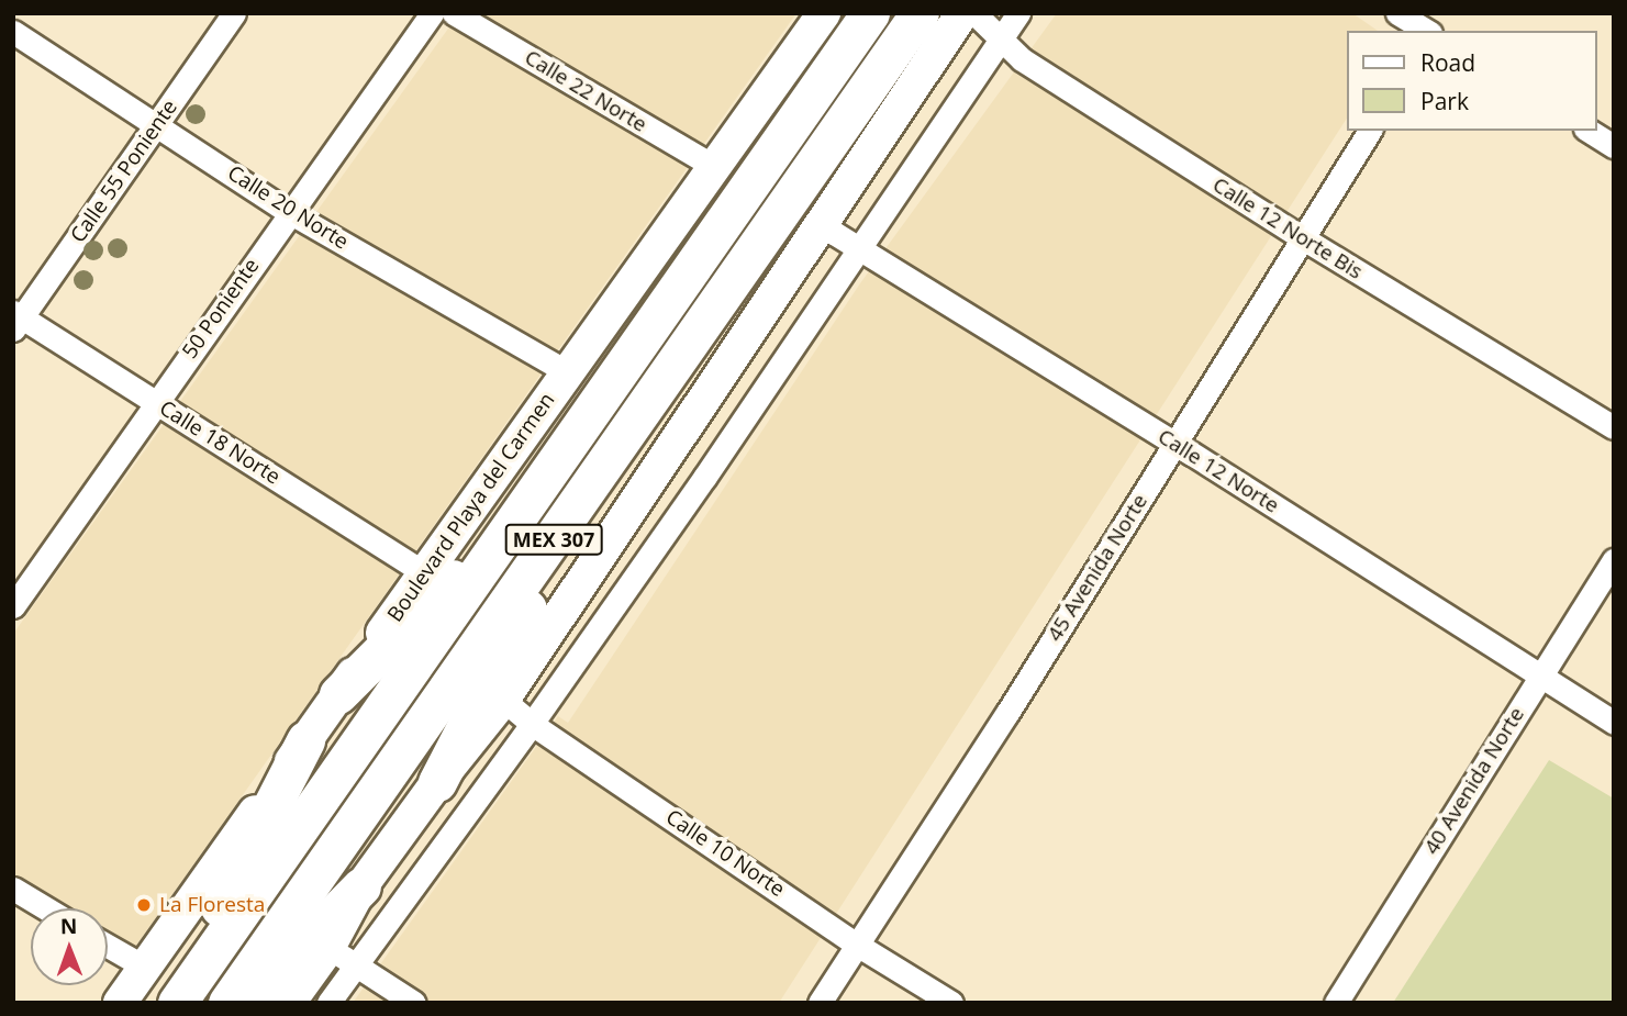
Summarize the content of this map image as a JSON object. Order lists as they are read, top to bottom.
{
  "streets": {
    "highway": ["MEX 307"],
    "main road": ["Boulevard Playa del Carmen"],
    "street": [
      "Calle 22 Norte",
      "Calle 55 Poniente",
      "Calle 20 Norte",
      "Calle 12 Norte Bis",
      "50 Poniente",
      "Calle 18 Norte",
      "Calle 12 Norte",
      "45 Avenida Norte",
      "40 Avenida Norte",
      "Calle 10 Norte"
    ]
  },
  "crossings": [
    ["Calle 22 Norte", "Boulevard Playa del Carmen"],
    ["Calle 55 Poniente", "Calle 20 Norte"],
    ["Calle 55 Poniente", "Calle 18 Norte"],
    ["Calle 20 Norte", "50 Poniente"],
    ["Calle 20 Norte", "Boulevard Playa del Carmen"],
    ["Calle 12 Norte Bis", "45 Avenida Norte"],
    ["50 Poniente", "Calle 18 Norte"],
    ["Calle 18 Norte", "Boulevard Playa del Carmen"],
    ["Calle 12 Norte", "45 Avenida Norte"],
    ["Calle 12 Norte", "40 Avenida Norte"],
    ["45 Avenida Norte", "Calle 10 Norte"]
  ],
  "places": ["La Floresta"],
  "legend": ["Road", "Park"],
  "north": "top"
}
